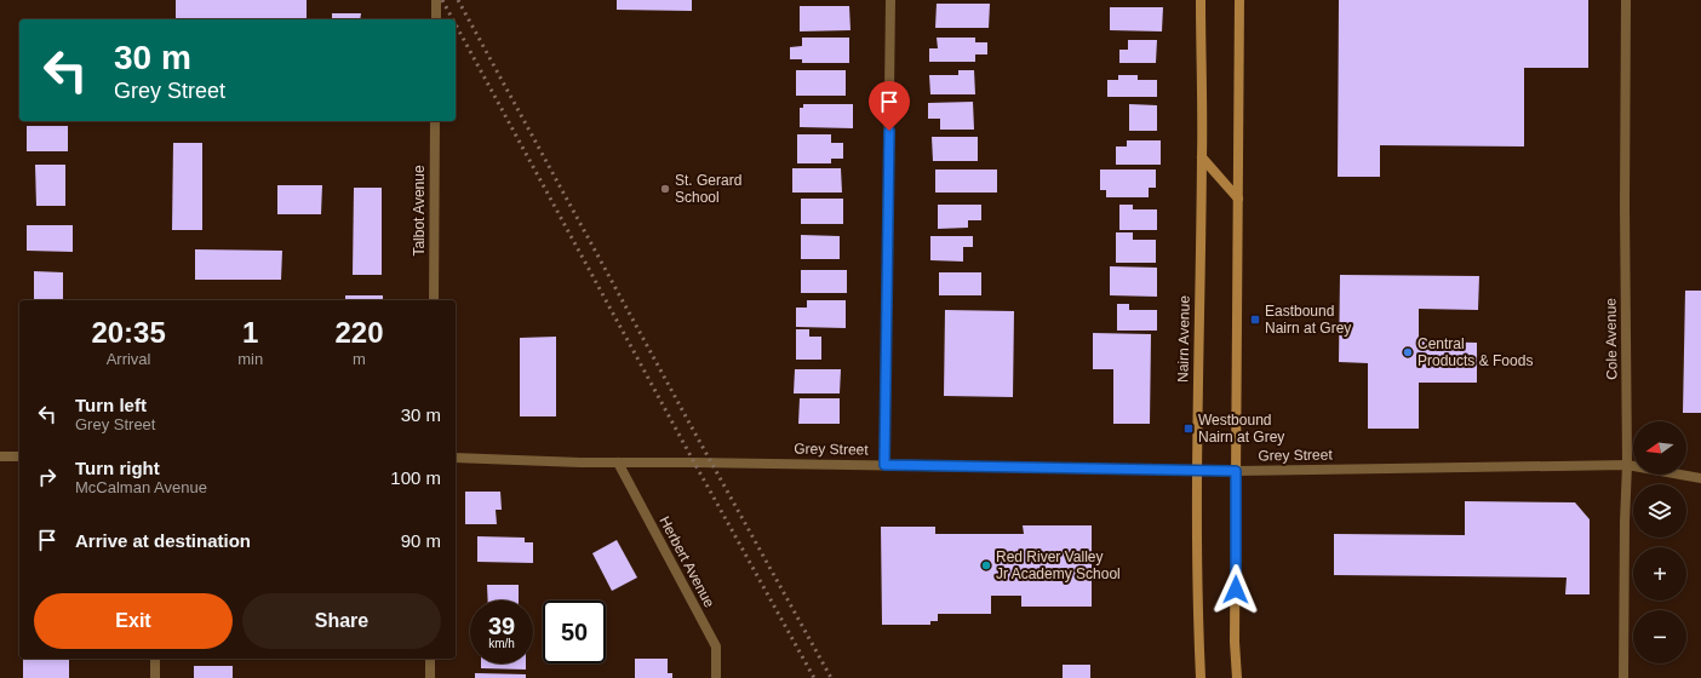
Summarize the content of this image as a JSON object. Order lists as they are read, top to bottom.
{
  "streets": {
    "main road": ["Nairn Avenue"],
    "street": [
      "Talbot Avenue",
      "Cole Avenue",
      "Grey Street",
      "Herbert Avenue"
    ]
  },
  "crossings": [
    ["Nairn Avenue", "Grey Street"],
    ["Cole Avenue", "Grey Street"],
    ["Grey Street", "Herbert Avenue"]
  ],
  "places": {
    "other": ["St. Gerard School", "Central Products & Foods", "Red River Valley Jr Academy School"],
    "transit": ["Eastbound Nairn at Grey", "Westbound Nairn at Grey"]
  },
  "north": "left",
  "page": {
    "turn": ["30 m", "Grey Street"],
    "eta": [
      "20:35",
      "Arrival",
      "1",
      "min",
      "220",
      "m"
    ],
    "list": [
      {
        "name": "Turn left",
        "note": "Grey Street",
        "value": "30 m"
      },
      {
        "name": "Turn right",
        "note": "McCalman Avenue",
        "value": "100 m"
      },
      {
        "name": "Arrive at destination",
        "value": "90 m"
      }
    ],
    "map_buttons": ["+", "−"],
    "buttons": ["Exit", "Share"],
    "speed": "39 km/h",
    "limit": "50"
  }
}
